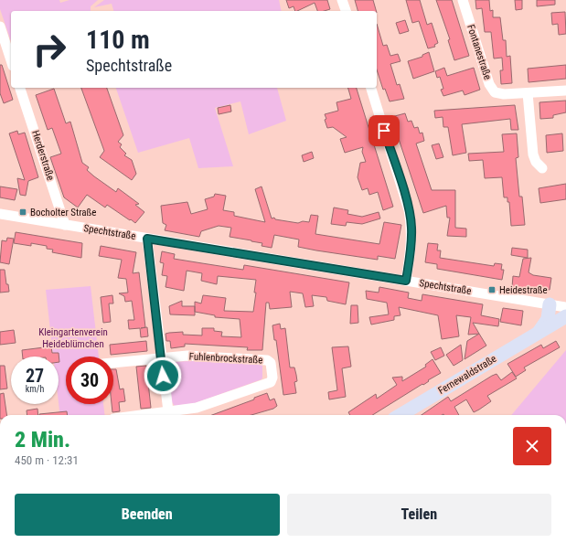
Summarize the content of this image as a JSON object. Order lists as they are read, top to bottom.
{
  "streets": {
    "street": [
      "Fontanestraße",
      "Herderstraße",
      "Spechtstraße",
      "Fuhlenbrockstraße",
      "Fernewaldstraße"
    ]
  },
  "crossings": [
    ["Herderstraße", "Spechtstraße"],
    ["Spechtstraße", "Fernewaldstraße"]
  ],
  "parks": ["Kleingartenverein Heideblümchen"],
  "places": {
    "transit": ["Bocholter Straße", "Heidestraße"]
  },
  "page": {
    "turn": ["110 m", "Spechtstraße"],
    "speed": "27 km/h",
    "limit": "30",
    "heading": ["2 Min.", "450 m · 12:31"],
    "buttons": ["Beenden", "Teilen"]
  }
}
